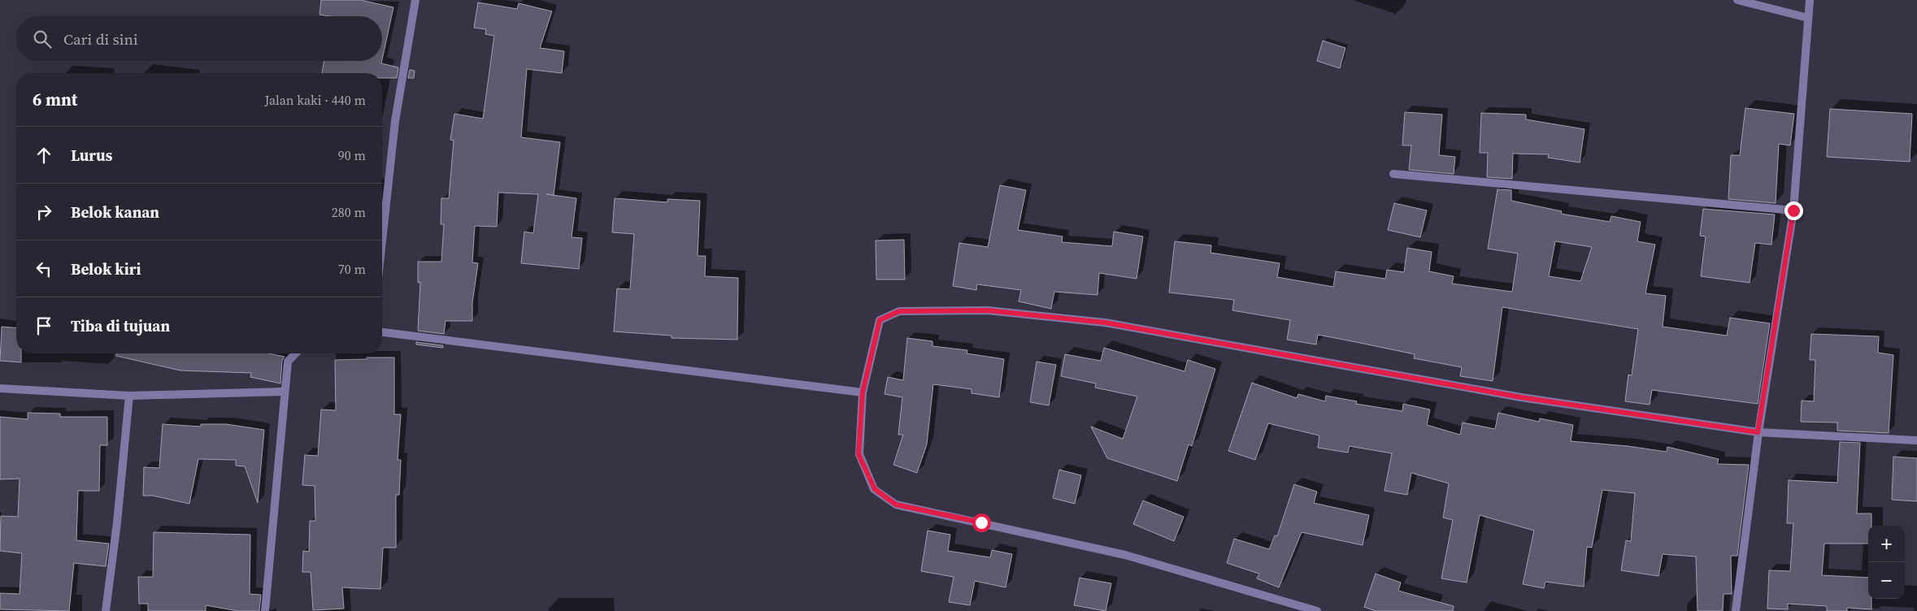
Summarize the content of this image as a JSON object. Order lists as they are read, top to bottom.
{
  "page": {
    "search": "Cari di sini",
    "heading": ["6 mnt", "Jalan kaki · 440 m"],
    "list": [
      ["Lurus", "90 m"],
      ["Belok kanan", "280 m"],
      ["Belok kiri", "70 m"],
      "Tiba di tujuan"
    ],
    "map_buttons": ["+", "−"]
  }
}
